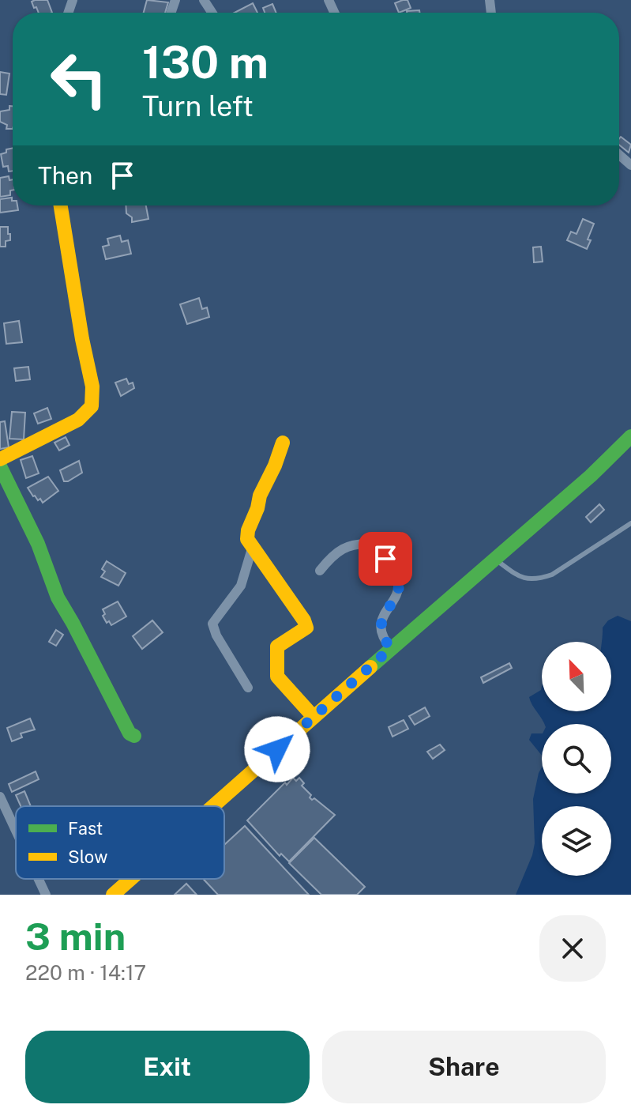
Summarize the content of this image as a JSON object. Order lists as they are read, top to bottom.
{
  "legend": ["Fast", "Slow"],
  "north": "top left",
  "page": {
    "turn": ["130 m", "Turn left"],
    "then": "Then",
    "heading": ["3 min", "220 m · 14:17"],
    "buttons": ["Exit", "Share"]
  }
}
